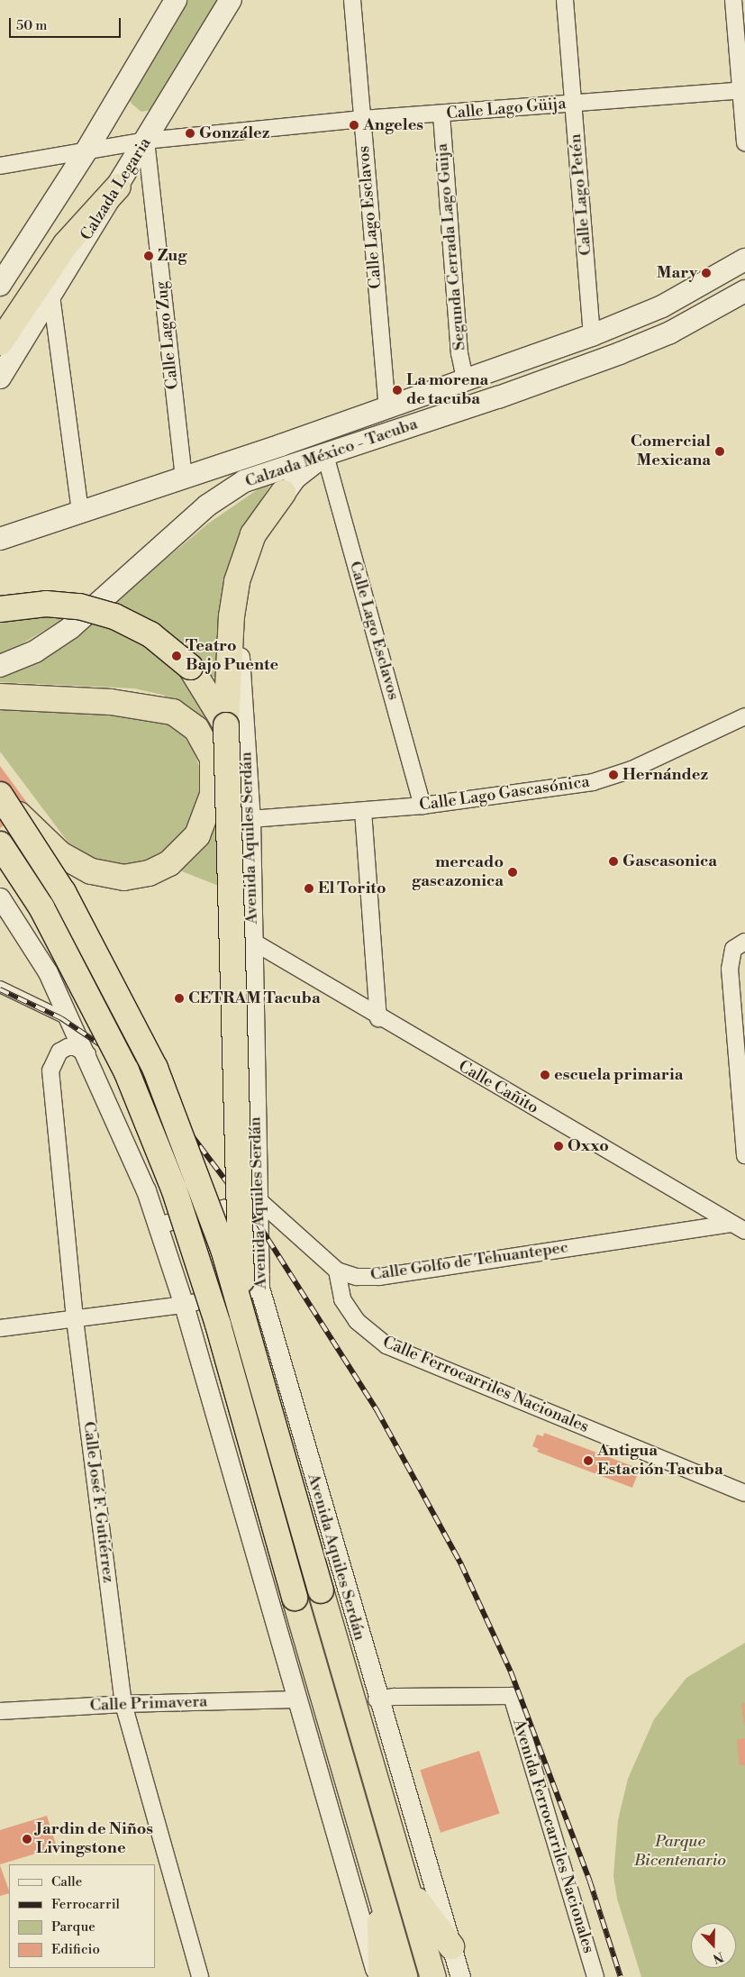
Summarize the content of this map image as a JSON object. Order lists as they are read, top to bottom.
{
  "streets": {
    "highway": ["Avenida Aquiles Serdán"],
    "main road": ["Calzada Legaria", "Calzada México - Tacuba"],
    "street": [
      "Calle Lago Güija",
      "Calle Lago Petén",
      "Calle Lago Esclavos",
      "Segunda Cerrada Lago Guija",
      "Calle Lago Zug",
      "Calle Lago Gascasónica",
      "Calle Cañito",
      "Calle Golfo de Tehuantepec",
      "Calle Ferrocarriles Nacionales",
      "Calle José F. Gutiérrez",
      "Calle Primavera",
      "Avenida Ferrocarriles Nacionales"
    ]
  },
  "crossings": [
    ["Calle Lago Güija", "Calzada Legaria"],
    ["Calle Lago Güija", "Calle Lago Petén"],
    ["Calle Lago Güija", "Calle Lago Esclavos"],
    ["Calle Lago Güija", "Segunda Cerrada Lago Guija"],
    ["Calle Lago Güija", "Calle Lago Zug"],
    ["Calzada Legaria", "Calle Lago Zug"],
    ["Calle Lago Petén", "Calzada México - Tacuba"],
    ["Calle Lago Esclavos", "Calzada México - Tacuba"],
    ["Calle Lago Esclavos", "Calle Lago Gascasónica"],
    ["Calle Lago Esclavos", "Avenida Aquiles Serdán"],
    ["Segunda Cerrada Lago Guija", "Calzada México - Tacuba"],
    ["Calle Lago Zug", "Calzada México - Tacuba"],
    ["Calzada México - Tacuba", "Avenida Aquiles Serdán"],
    ["Calle Lago Gascasónica", "Avenida Aquiles Serdán"],
    ["Avenida Aquiles Serdán", "Calle Cañito"],
    ["Avenida Aquiles Serdán", "Calle Golfo de Tehuantepec"],
    ["Avenida Aquiles Serdán", "Avenida Ferrocarriles Nacionales"],
    ["Calle Cañito", "Calle Golfo de Tehuantepec"],
    ["Calle Golfo de Tehuantepec", "Calle Ferrocarriles Nacionales"],
    ["Calle José F. Gutiérrez", "Calle Primavera"]
  ],
  "parks": ["Parque Bicentenario"],
  "places": [
    "Angeles",
    "González",
    "Zug",
    "Mary",
    "La morena de tacuba",
    "Comercial Mexicana",
    "Teatro Bajo Puente",
    "Hernández",
    "Gascasonica",
    "mercado gascazonica",
    "El Torito",
    "CETRAM Tacuba",
    "escuela primaria",
    "Oxxo",
    "Antigua Estación Tacuba",
    "Jardin de Niños Livingstone"
  ],
  "legend": [
    "Calle",
    "Ferrocarril",
    "Parque",
    "Edificio"
  ],
  "scale_bar": "50 m",
  "north": "bottom"
}
